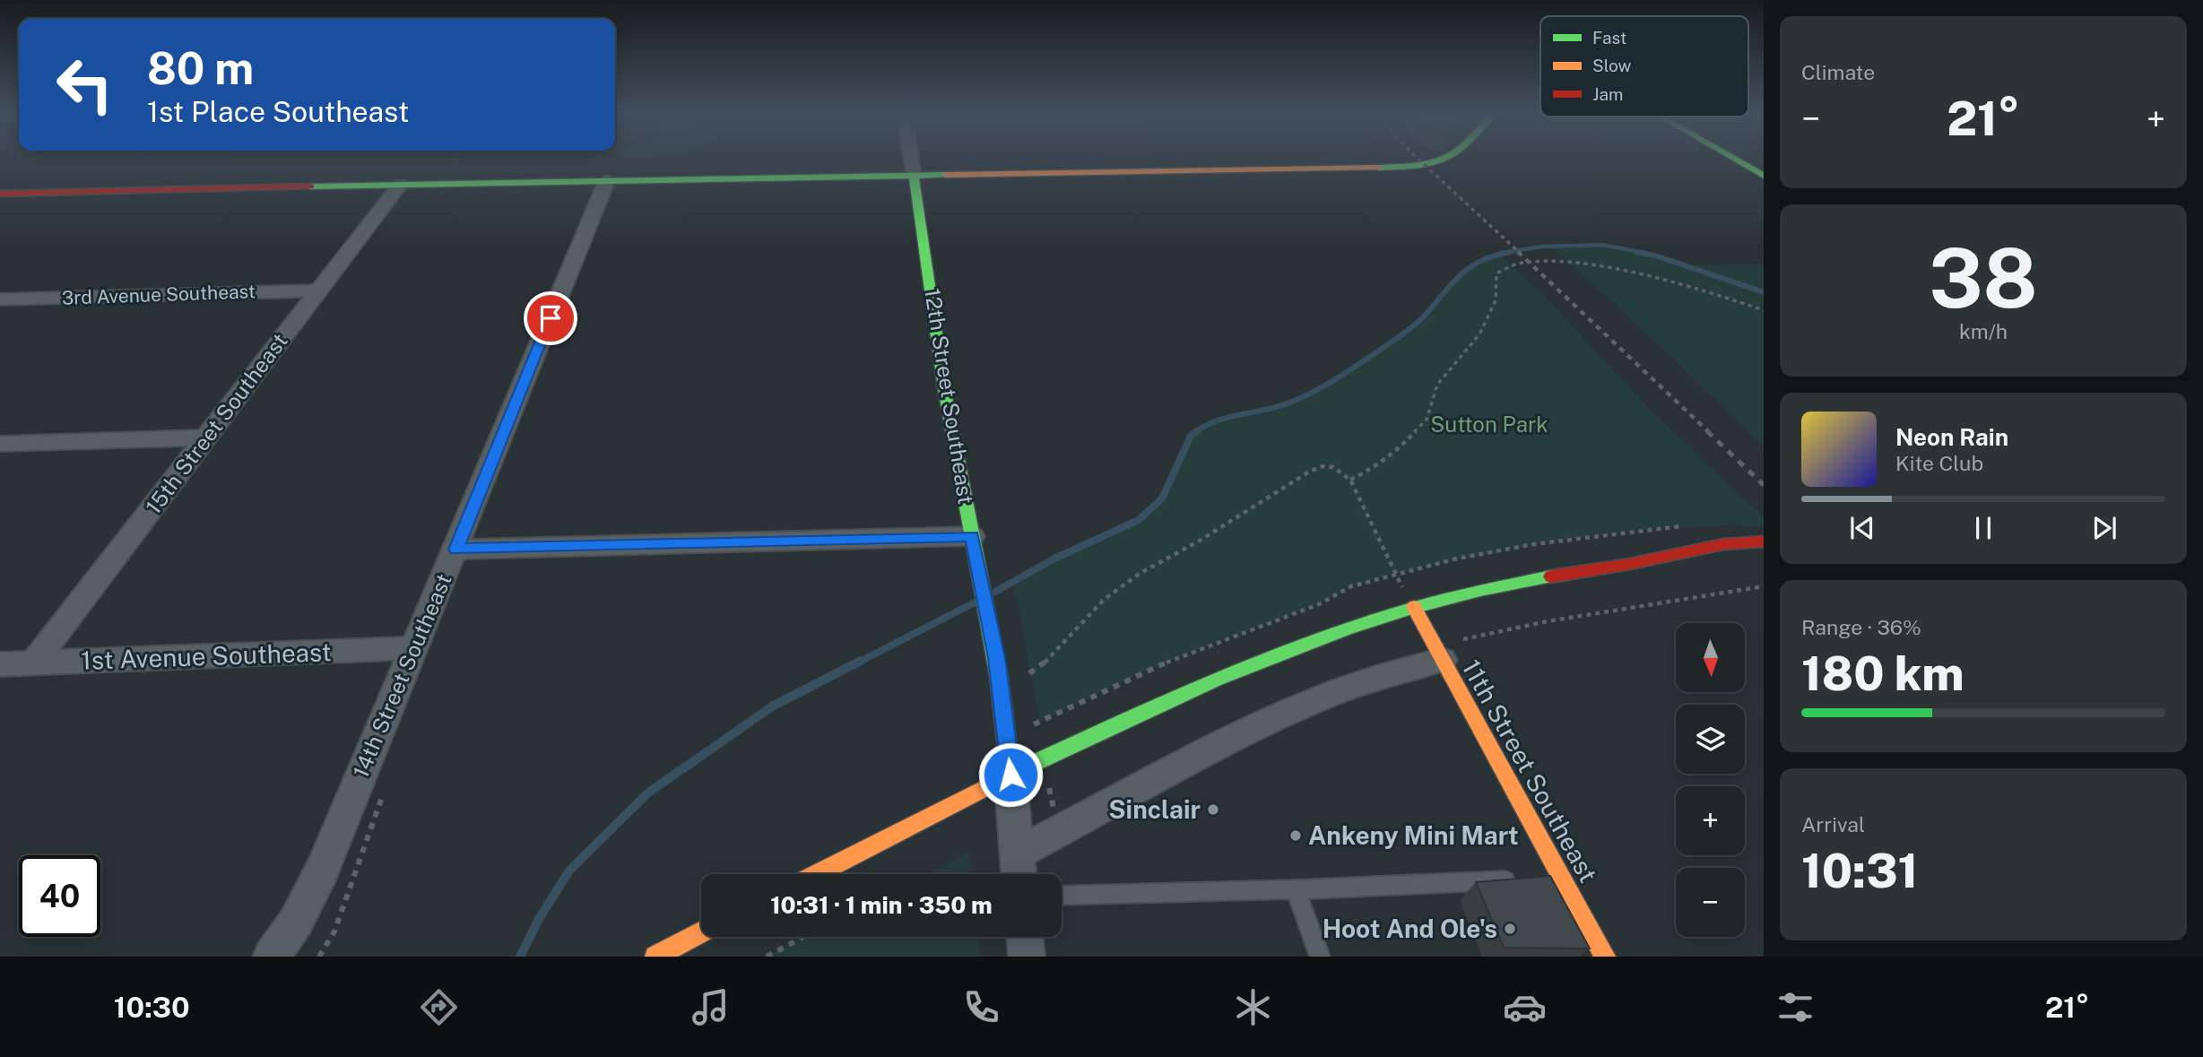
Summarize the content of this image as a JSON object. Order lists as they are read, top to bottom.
{
  "streets": {
    "street": [
      "3rd Avenue Southeast",
      "12th Street Southeast",
      "15th Street Southeast",
      "1st Avenue Southeast",
      "14th Street Southeast",
      "11th Street Southeast"
    ]
  },
  "crossings": [
    ["3rd Avenue Southeast", "15th Street Southeast"],
    ["15th Street Southeast", "1st Avenue Southeast"],
    ["1st Avenue Southeast", "14th Street Southeast"]
  ],
  "parks": ["Sutton Park"],
  "places": ["Sinclair", "Ankeny Mini Mart", "Hoot And Ole's"],
  "legend": ["Fast", "Slow", "Jam"],
  "north": "bottom",
  "page": {
    "tile": [
      "Climate",
      ["38", "km/h"],
      ["Range · 36%", "180 km"],
      ["Arrival", "10:31"]
    ],
    "turn": ["80 m", "1st Place Southeast"],
    "heat": ["−", "21°", "+"],
    "song": ["Neon Rain", "Kite Club"],
    "map_buttons": ["+", "−"],
    "limit": "40",
    "trip": "10:31 · 1 min · 350 m",
    "tabs": ["10:30", "21°"]
  }
}
